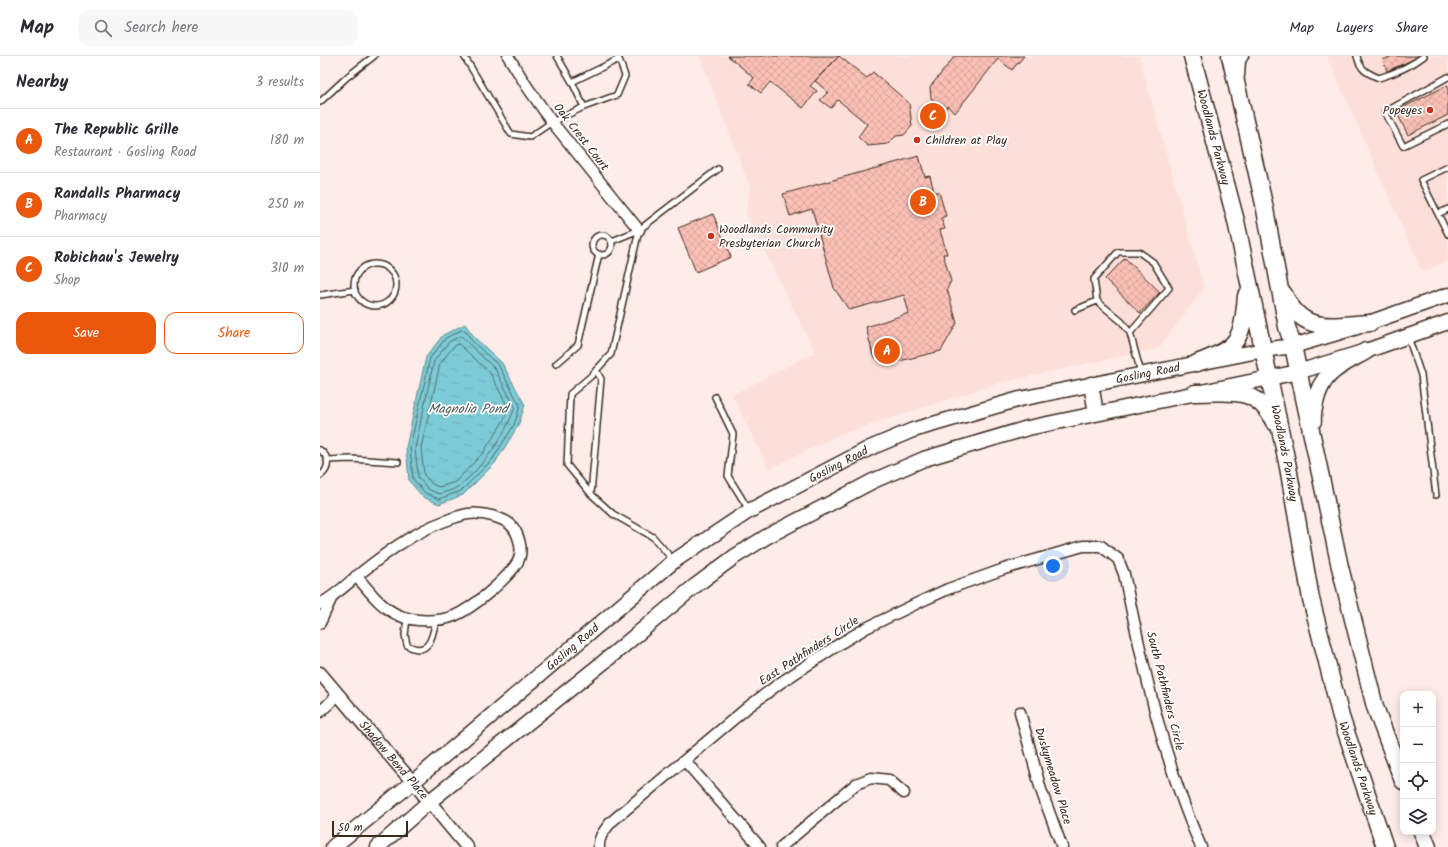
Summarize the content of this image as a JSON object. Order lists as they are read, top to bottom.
{
  "streets": {
    "main road": ["Woodlands Parkway", "Gosling Road"],
    "street": [
      "Oak Crest Court",
      "East Pathfinders Circle",
      "South Pathfinders Circle",
      "Shadow Bend Place",
      "Duskymeadow Place"
    ]
  },
  "crossings": [
    ["Woodlands Parkway", "Gosling Road"],
    ["Gosling Road", "Shadow Bend Place"],
    ["East Pathfinders Circle", "South Pathfinders Circle"]
  ],
  "water": ["Magnolia Pond"],
  "places": ["Popeyes", "Children at Play", "Woodlands Community Presbyterian Church"],
  "scale_bar": "50 m",
  "page": {
    "header": "Map",
    "search": "Search here",
    "nav": ["Map", "Layers", "Share"],
    "heading": ["Nearby", "3 results"],
    "pins": ["C", "B", "A"],
    "list": [
      {
        "mark": "A",
        "name": "The Republic Grille",
        "note": "Restaurant · Gosling Road",
        "value": "180 m"
      },
      {
        "mark": "B",
        "name": "Randalls Pharmacy",
        "note": "Pharmacy",
        "value": "250 m"
      },
      {
        "mark": "C",
        "name": "Robichau's Jewelry",
        "note": "Shop",
        "value": "310 m"
      }
    ],
    "buttons": ["Save", "Share"],
    "map_buttons": ["+", "−"],
    "scale": "50 m"
  }
}
